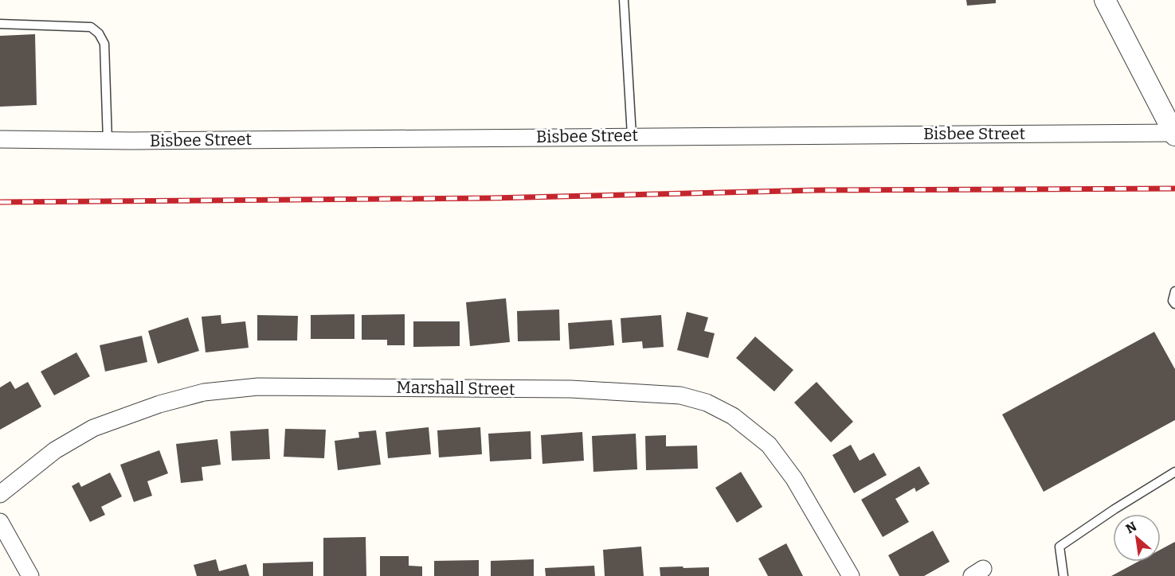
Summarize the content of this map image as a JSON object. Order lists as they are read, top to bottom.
{
  "streets": {
    "street": ["Bisbee Street", "Marshall Street"]
  },
  "north": "top left"
}
